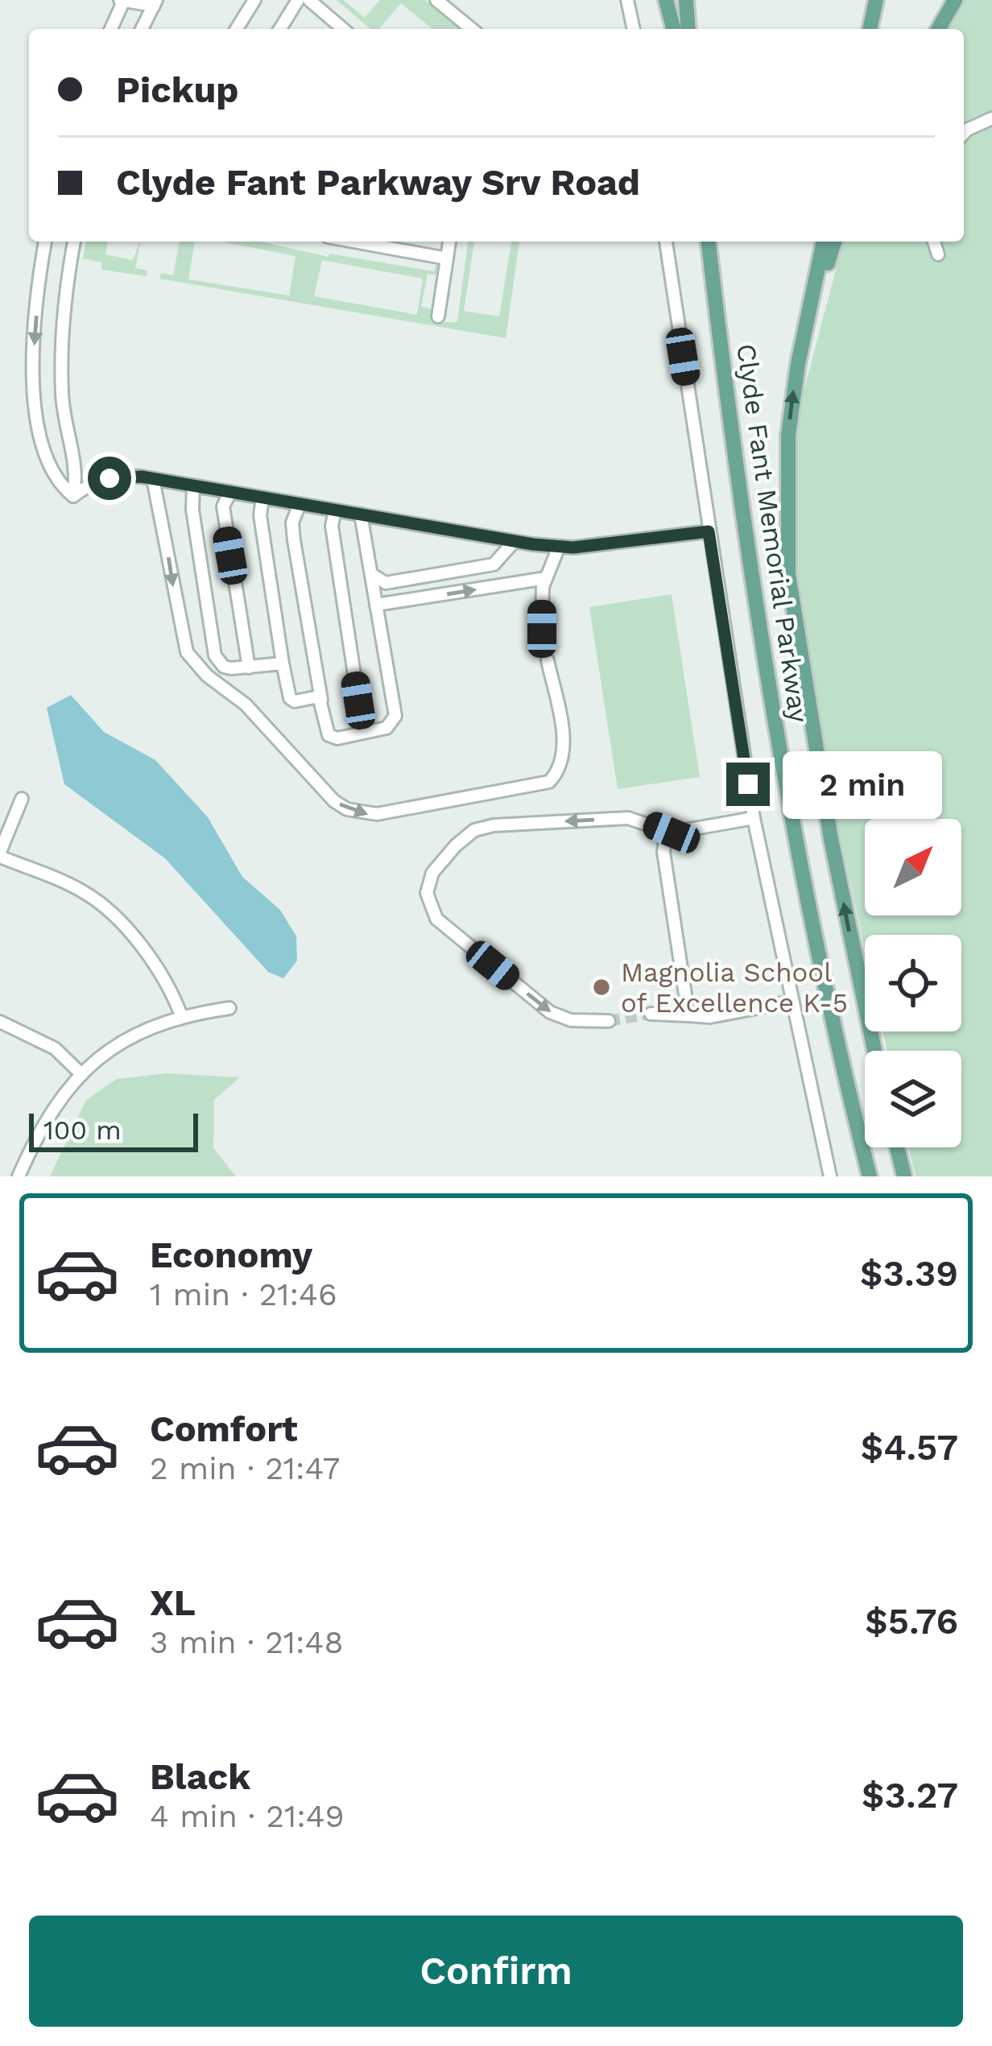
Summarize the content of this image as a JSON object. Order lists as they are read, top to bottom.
{
  "streets": {
    "main road": ["Clyde Fant Memorial Parkway"]
  },
  "places": ["Magnolia School of Excellence K-5"],
  "scale_bar": "100 m",
  "north": "top right",
  "page": {
    "banner": ["Pickup", "Clyde Fant Parkway Srv Road"],
    "bubble": "2 min",
    "scale": "100 m",
    "list": [
      {
        "name": "Economy",
        "note": "1 min · 21:46",
        "value": "$3.39"
      },
      {
        "name": "Comfort",
        "note": "2 min · 21:47",
        "value": "$4.57"
      },
      {
        "name": "XL",
        "note": "3 min · 21:48",
        "value": "$5.76"
      },
      {
        "name": "Black",
        "note": "4 min · 21:49",
        "value": "$3.27"
      }
    ],
    "buttons": "Confirm"
  }
}
